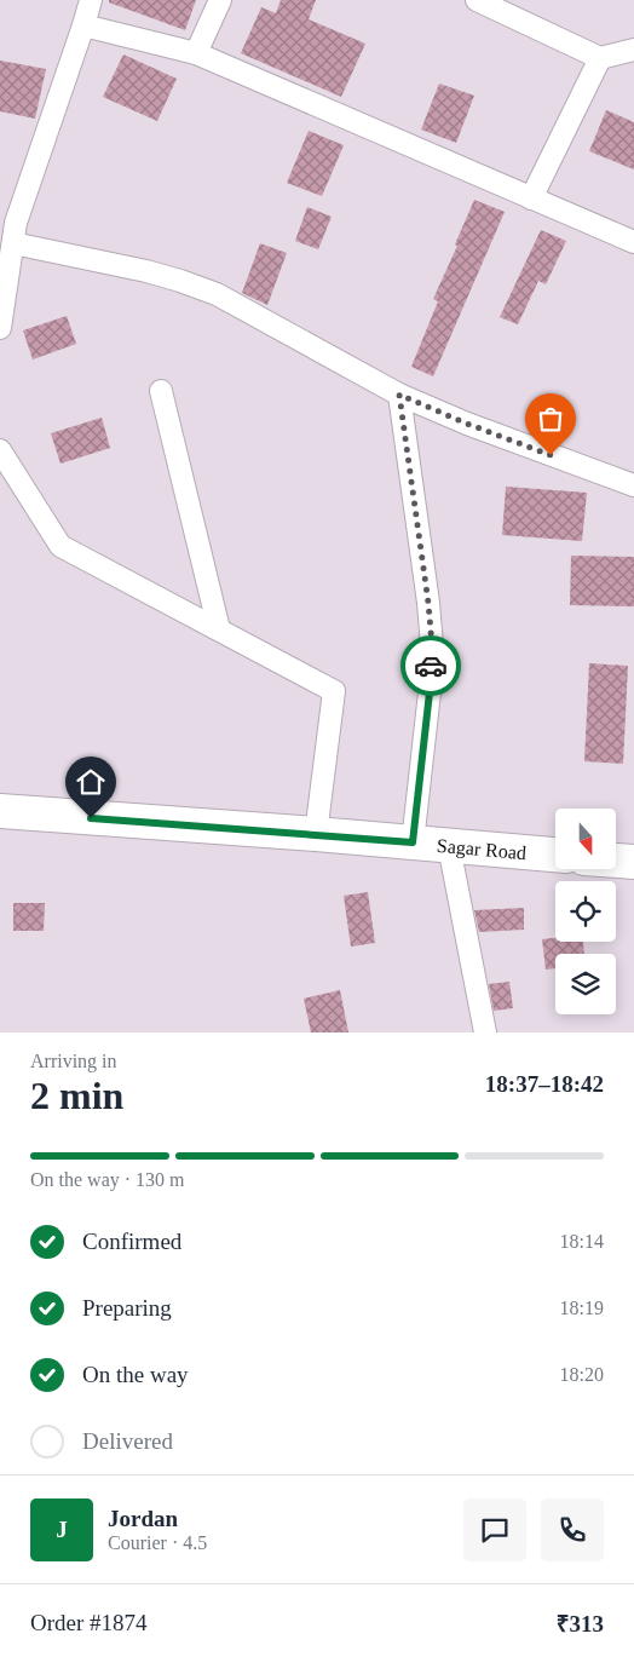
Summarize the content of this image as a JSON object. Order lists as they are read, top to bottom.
{
  "streets": {
    "highway": ["Sagar Road"]
  },
  "north": "bottom",
  "page": {
    "heading": ["2 min", "Arriving in", "18:37–18:42"],
    "panel": [
      "Jordan",
      "Courier · 4.5",
      "Order #1874",
      "₹313"
    ],
    "bar": "On the way · 130 m",
    "list": [
      ["Confirmed", "18:14"],
      ["Preparing", "18:19"],
      ["On the way", "18:20"],
      "Delivered"
    ],
    "round": "J"
  }
}
